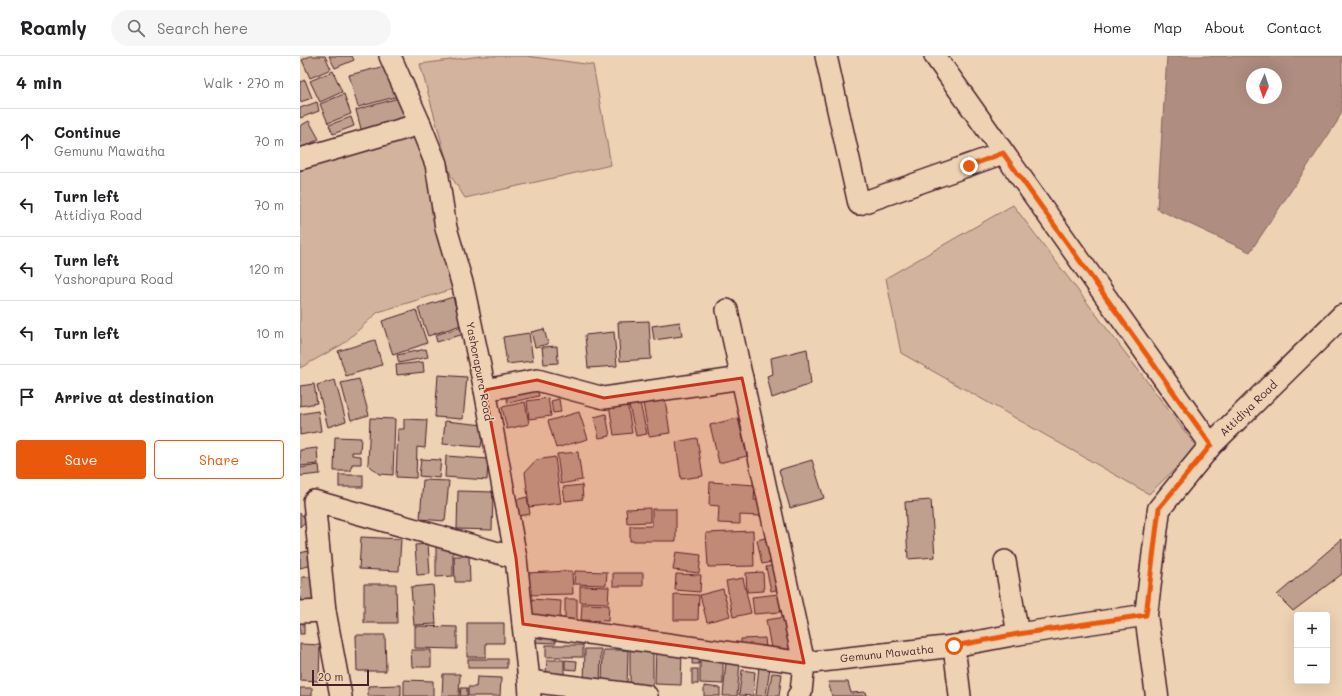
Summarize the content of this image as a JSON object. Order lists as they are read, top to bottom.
{
  "streets": {
    "main road": ["Attidiya Road"],
    "street": ["Yashorapura Road", "Gemunu Mawatha"]
  },
  "crossings": [
    ["Yashorapura Road", "Gemunu Mawatha"],
    ["Attidiya Road", "Gemunu Mawatha"]
  ],
  "scale_bar": "20 m",
  "north": "bottom",
  "page": {
    "header": "Roamly",
    "search": "Search here",
    "nav": [
      "Home",
      "Map",
      "About",
      "Contact"
    ],
    "heading": ["4 min", "Walk · 270 m"],
    "list": [
      ["Continue", "Gemunu Mawatha", "70 m"],
      ["Turn left", "Attidiya Road", "70 m"],
      ["Turn left", "Yashorapura Road", "120 m"],
      ["Turn left", "10 m"],
      "Arrive at destination"
    ],
    "buttons": ["Save", "Share"],
    "map_buttons": ["+", "−"],
    "scale": "20 m"
  }
}
